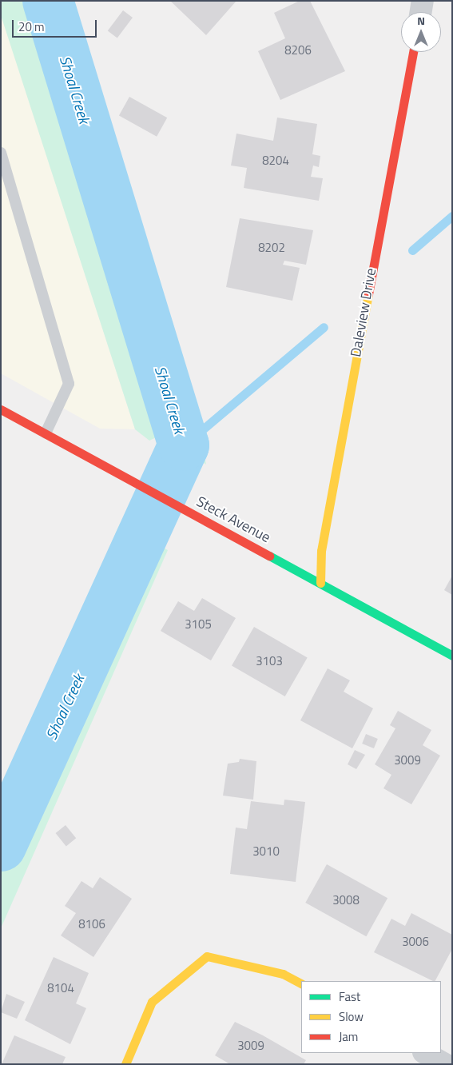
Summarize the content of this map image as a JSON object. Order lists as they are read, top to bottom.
{
  "streets": {
    "street": ["Daleview Drive", "Steck Avenue"]
  },
  "crossings": [
    ["Daleview Drive", "Steck Avenue"]
  ],
  "water": ["Shoal Creek"],
  "house_numbers": [
    "8206",
    "8204",
    "8202",
    "3105",
    "3103",
    "3009",
    "3010",
    "3008",
    "8106",
    "3006",
    "8104",
    "3009"
  ],
  "legend": ["Fast", "Slow", "Jam"],
  "scale_bar": "20 m",
  "north": "top"
}
